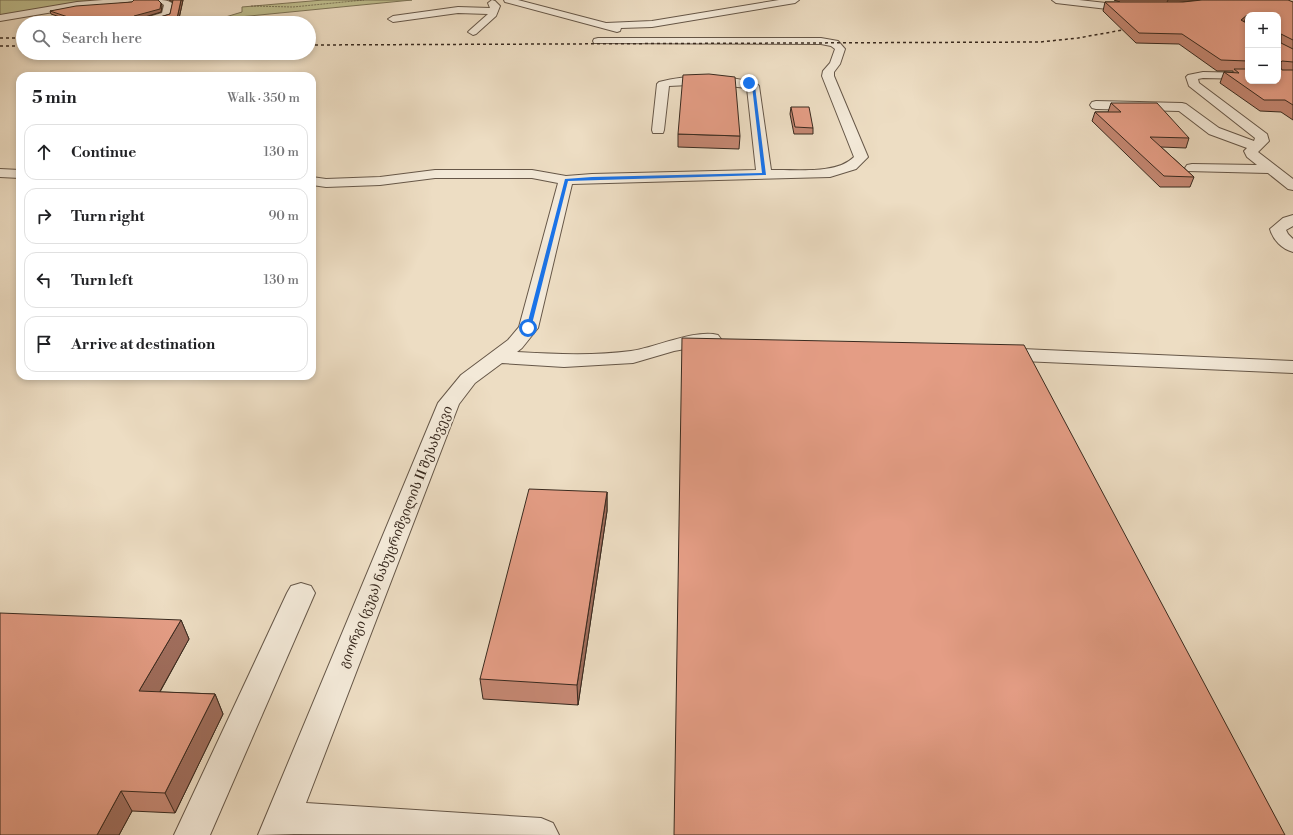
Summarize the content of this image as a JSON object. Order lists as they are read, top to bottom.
{
  "streets": {
    "street": ["გიორგი (გუგა) ნახუცრიშვილის II შესახვევი"]
  },
  "page": {
    "map_buttons": ["+", "−"],
    "search": "Search here",
    "heading": ["5 min", "Walk · 350 m"],
    "list": [
      ["Continue", "130 m"],
      ["Turn right", "90 m"],
      ["Turn left", "130 m"],
      "Arrive at destination"
    ]
  }
}
